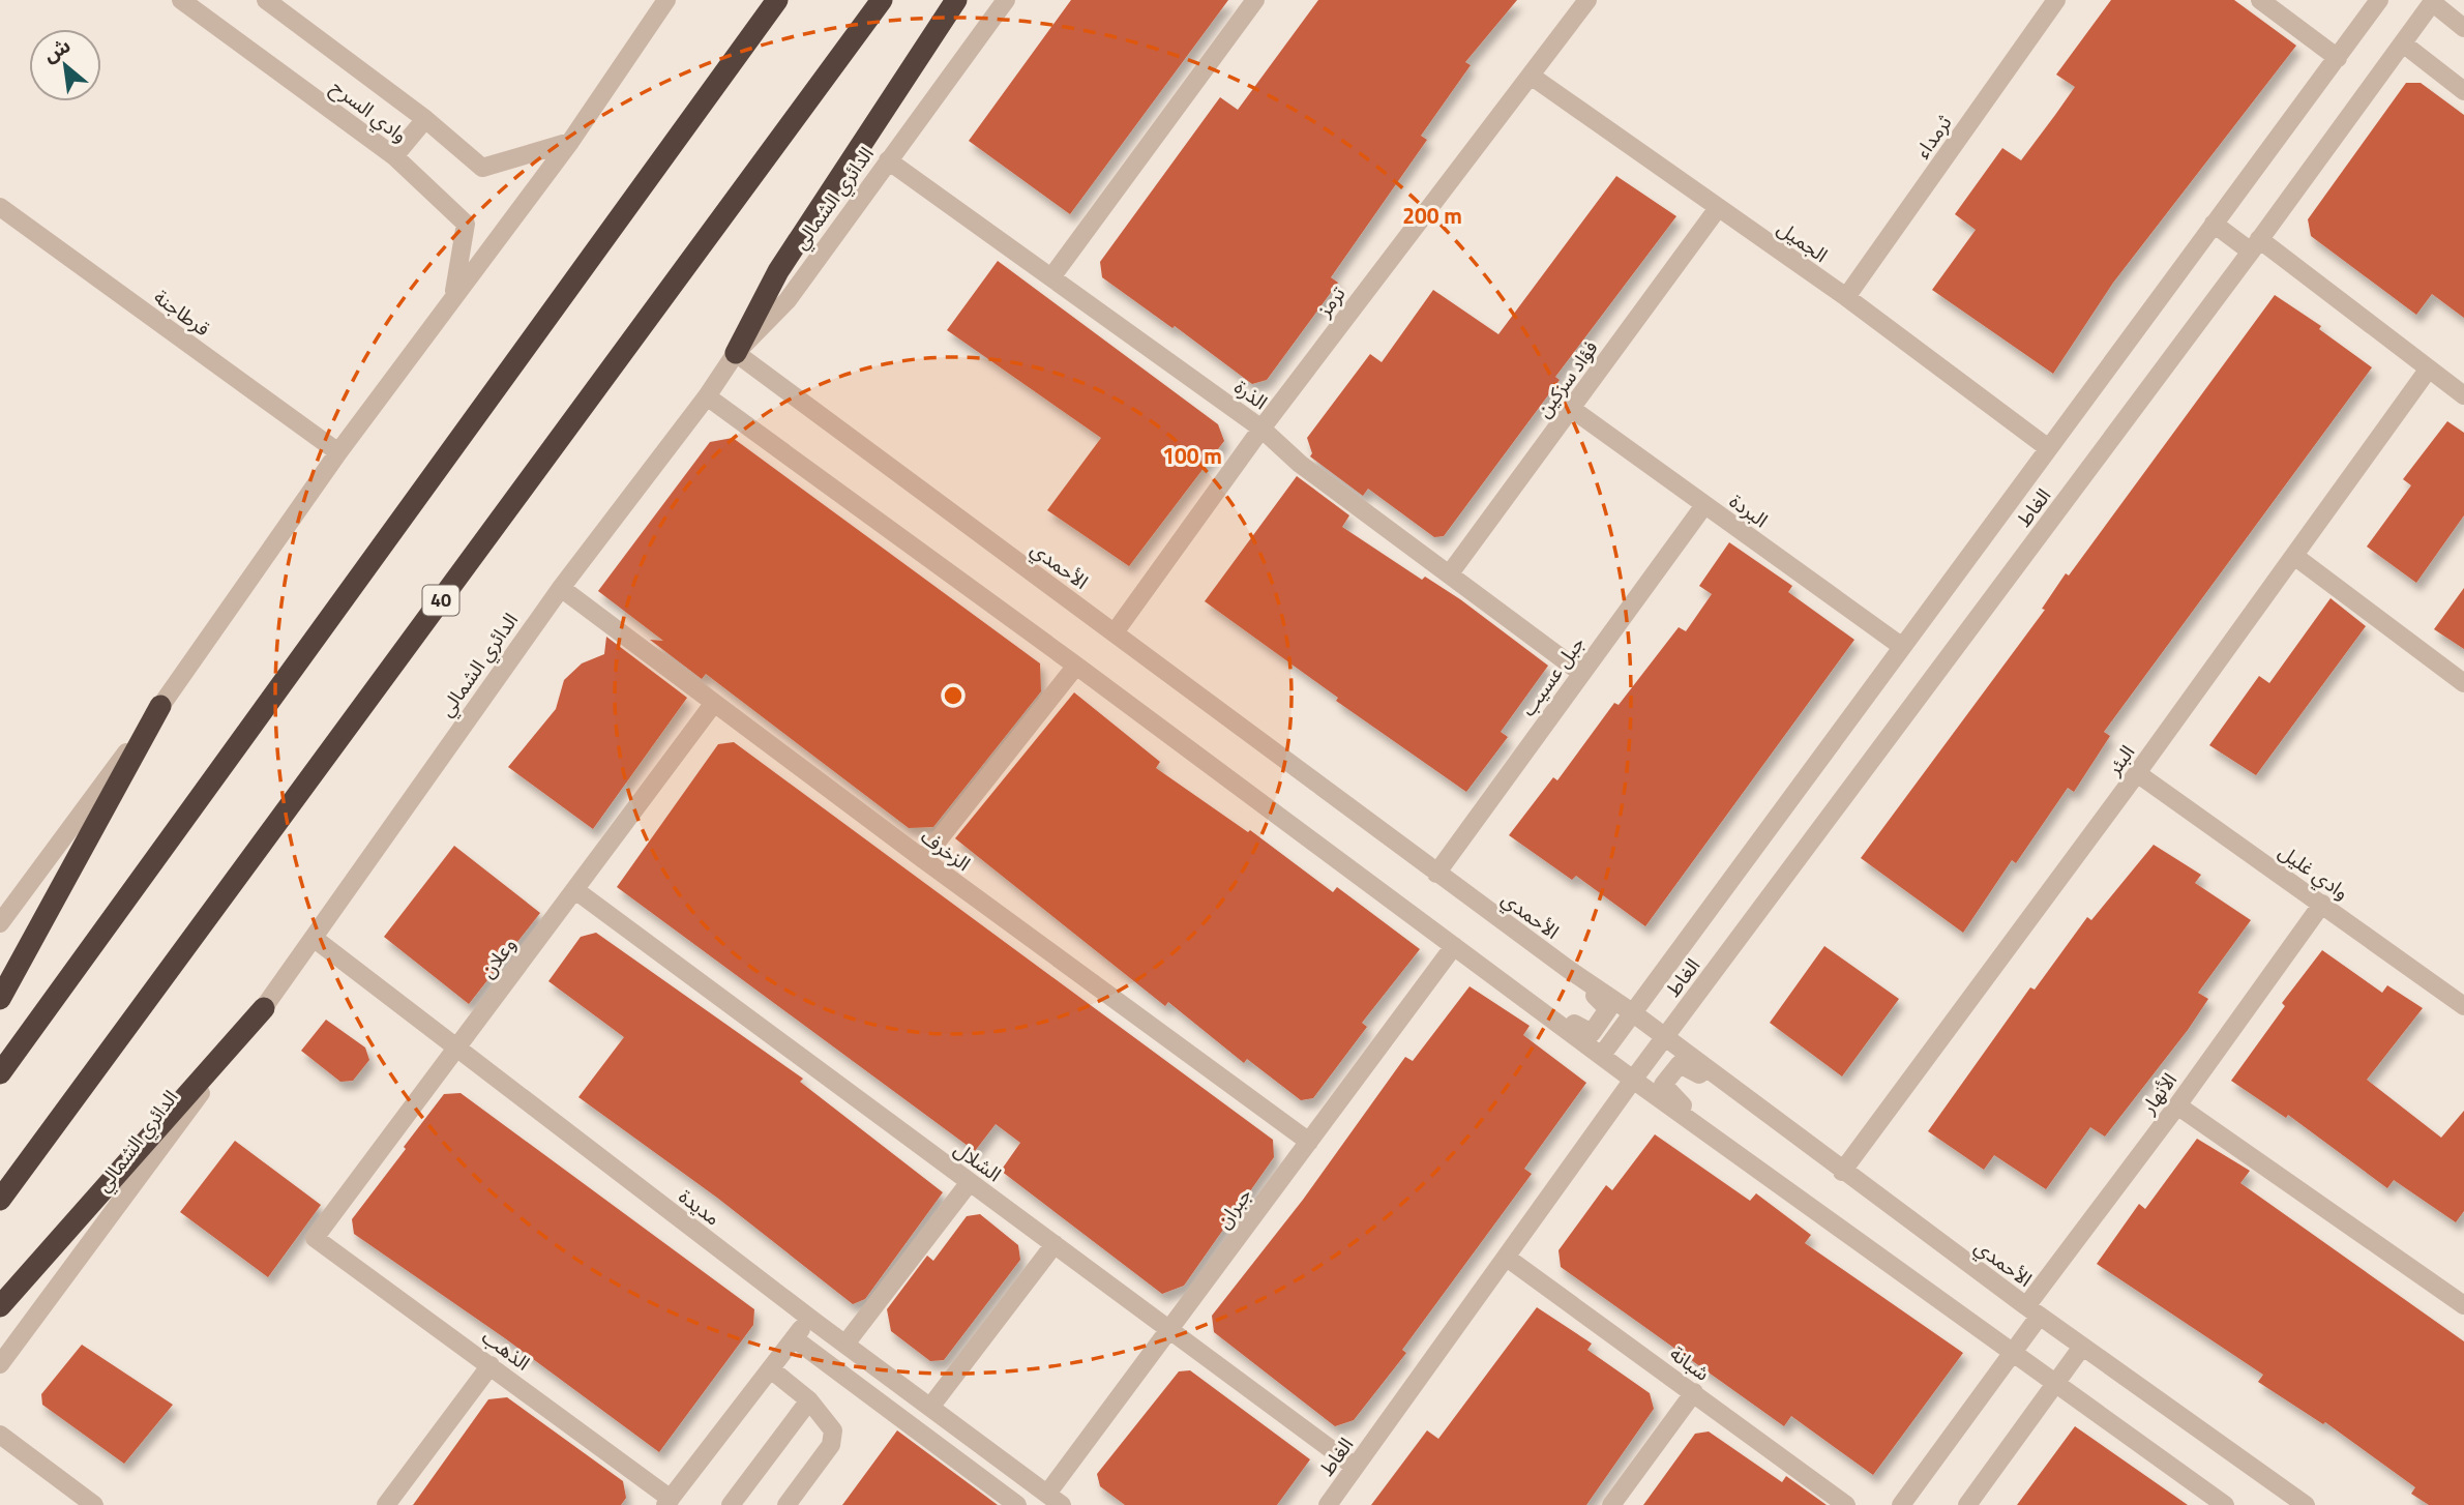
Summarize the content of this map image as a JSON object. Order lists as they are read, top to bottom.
{
  "streets": {
    "highway": ["40"],
    "street": [
      "وادي السرح",
      "ثرمداء",
      "الدائري الشمالي",
      "الجميل",
      "ترمز",
      "قرطاجنة",
      "فؤاد سزكين",
      "الذرة",
      "الغاط",
      "البردة",
      "الأحمدي",
      "جبل عسيب",
      "البئر",
      "الزخرف",
      "وادي غليل",
      "وعلان",
      "الأنهار",
      "الشلال",
      "مديدة",
      "جبران",
      "الذهب",
      "شبانة"
    ]
  },
  "crossings": [
    ["ثرمداء", "الجميل"],
    ["الدائري الشمالي", "الذرة"],
    ["الدائري الشمالي", "الأحمدي"],
    ["الدائري الشمالي", "الزخرف"],
    ["الدائري الشمالي", "مديدة"],
    ["الجميل", "ترمز"],
    ["الجميل", "فؤاد سزكين"],
    ["الجميل", "الغاط"],
    ["ترمز", "الذرة"],
    ["ترمز", "الأحمدي"],
    ["فؤاد سزكين", "الذرة"],
    ["فؤاد سزكين", "البردة"],
    ["الذرة", "جبل عسيب"],
    ["الغاط", "البردة"],
    ["الغاط", "الأحمدي"],
    ["الغاط", "الشلال"],
    ["الغاط", "شبانة"],
    ["البردة", "جبل عسيب"],
    ["الأحمدي", "جبل عسيب"],
    ["الأحمدي", "البئر"],
    ["الأحمدي", "الأنهار"],
    ["البئر", "وادي غليل"],
    ["الزخرف", "وعلان"],
    ["الزخرف", "جبران"],
    ["وادي غليل", "الأنهار"],
    ["وعلان", "الشلال"],
    ["وعلان", "مديدة"],
    ["وعلان", "الذهب"],
    ["الشلال", "جبران"],
    ["مديدة", "جبران"]
  ],
  "north": "top left",
  "rings": ["200 m", "100 m"]
}
